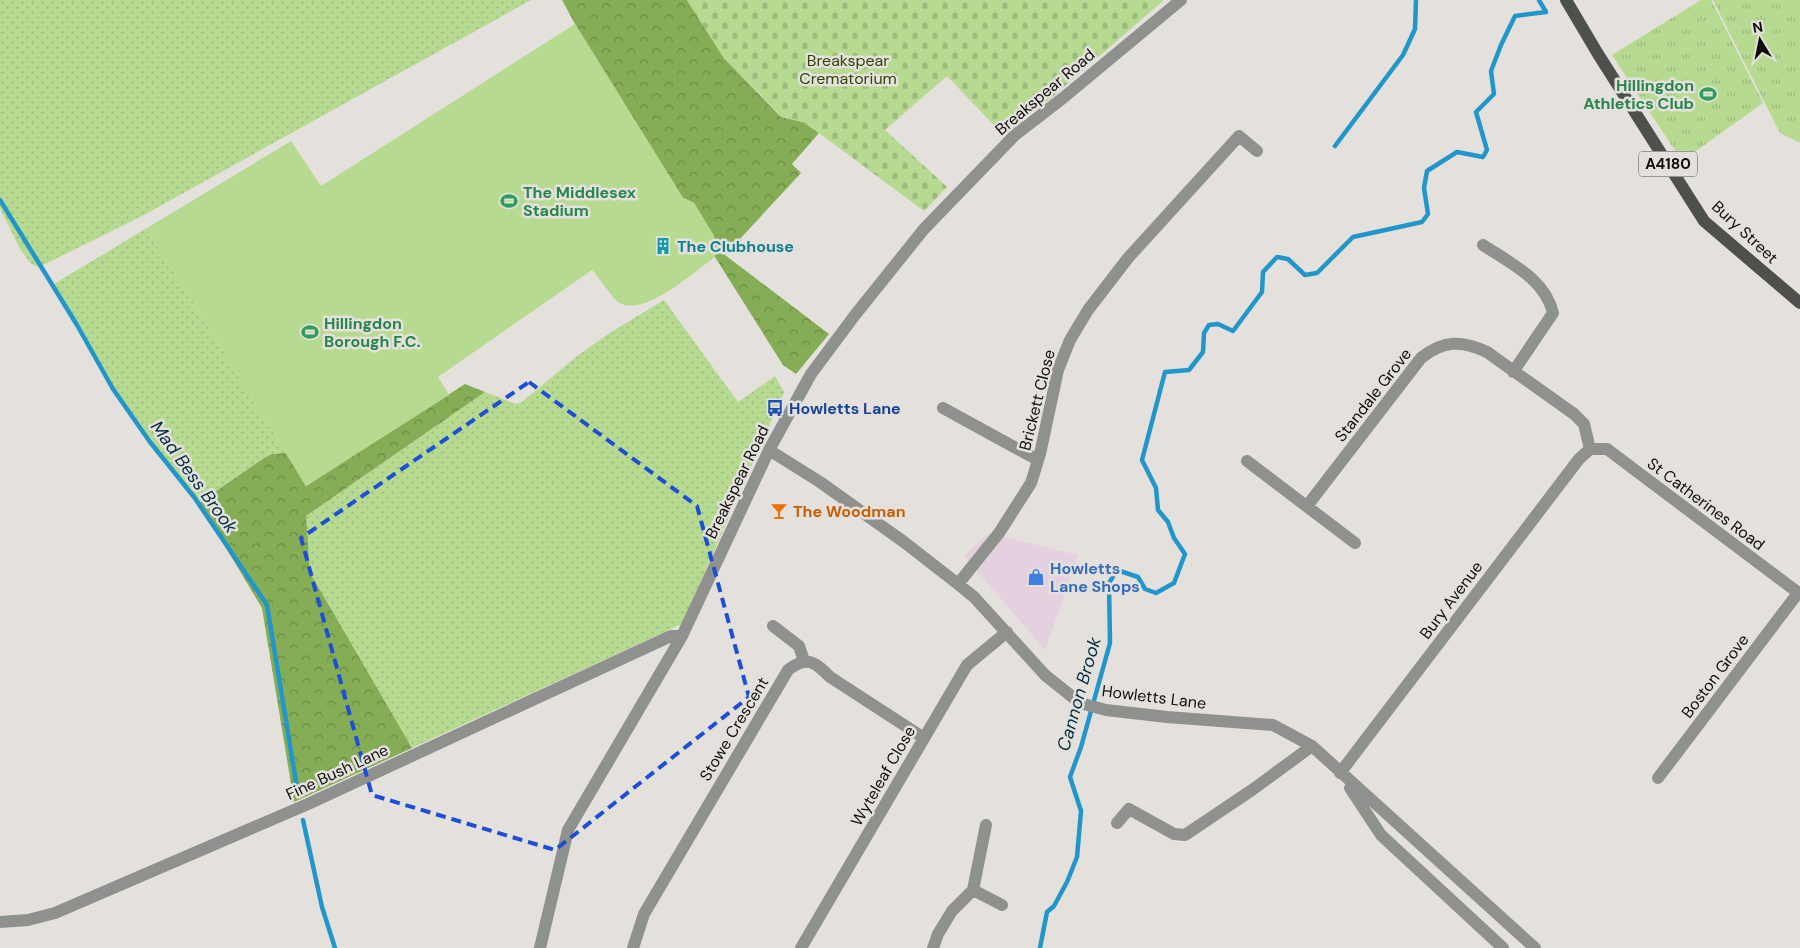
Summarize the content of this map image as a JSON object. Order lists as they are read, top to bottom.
{
  "streets": {
    "main road": ["A4180", "Bury Street"],
    "street": [
      "Breakspear Road",
      "Standale Grove",
      "Brickett Close",
      "St Catherines Road",
      "Bury Avenue",
      "Boston Grove",
      "Howletts Lane",
      "Stowe Crescent",
      "Fine Bush Lane",
      "Wyteleaf Close"
    ]
  },
  "crossings": [
    ["Breakspear Road", "Howletts Lane"],
    ["Breakspear Road", "Fine Bush Lane"],
    ["Standale Grove", "St Catherines Road"],
    ["Standale Grove", "Bury Avenue"],
    ["Brickett Close", "Howletts Lane"],
    ["St Catherines Road", "Bury Avenue"],
    ["St Catherines Road", "Boston Grove"],
    ["Bury Avenue", "Howletts Lane"],
    ["Howletts Lane", "Wyteleaf Close"]
  ],
  "water": ["Mad Bess Brook", "Cannon Brook"],
  "parks": ["Breakspear Crematorium"],
  "places": {
    "sports": ["Hillingdon Athletics Club", "The Middlesex Stadium", "Hillingdon Borough F.C."],
    "building": ["The Clubhouse"],
    "bus stop": ["Howletts Lane"],
    "bar": ["The Woodman"],
    "shop": ["Howletts Lane Shops"]
  },
  "north": "top"
}
